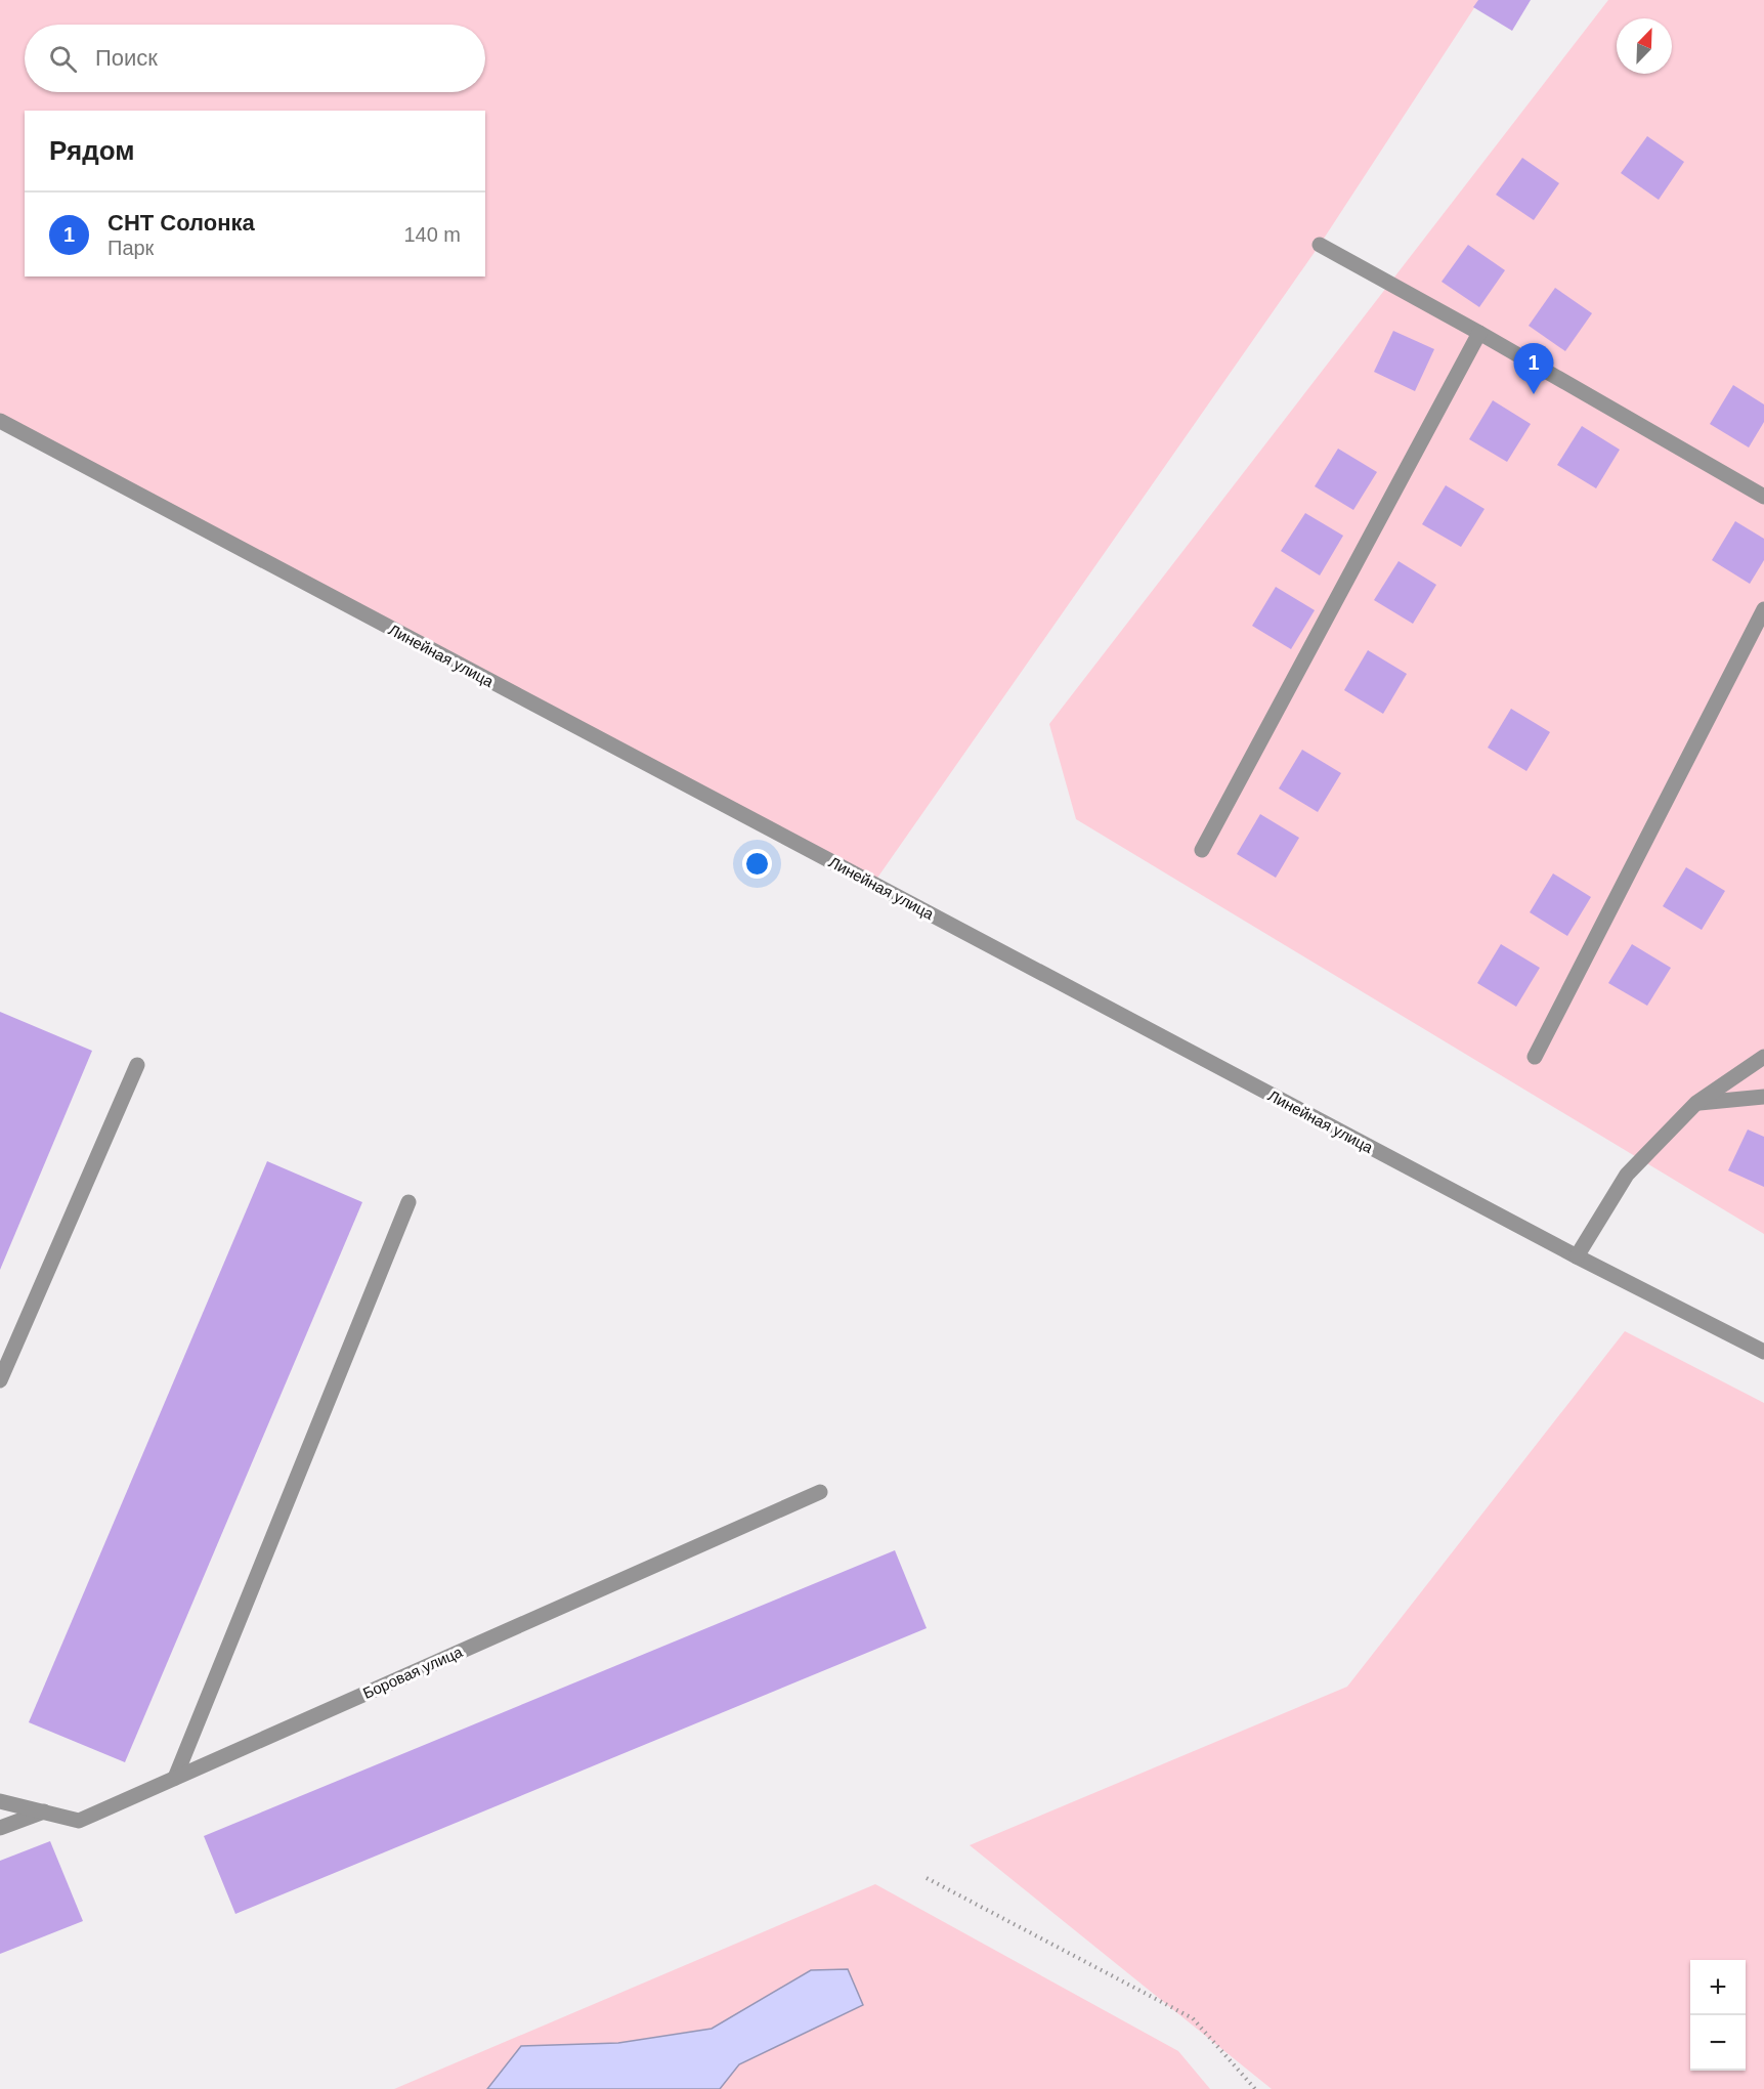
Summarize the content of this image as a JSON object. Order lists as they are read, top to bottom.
{
  "streets": {
    "street": ["Линейная улица", "Боровая улица"]
  },
  "north": "top right",
  "page": {
    "search": "Поиск",
    "heading": "Рядом",
    "list": [
      {
        "mark": "1",
        "name": "СНТ Солонка",
        "note": "Парк",
        "value": "140 m"
      }
    ],
    "pins": "1",
    "map_buttons": ["+", "−"]
  }
}
